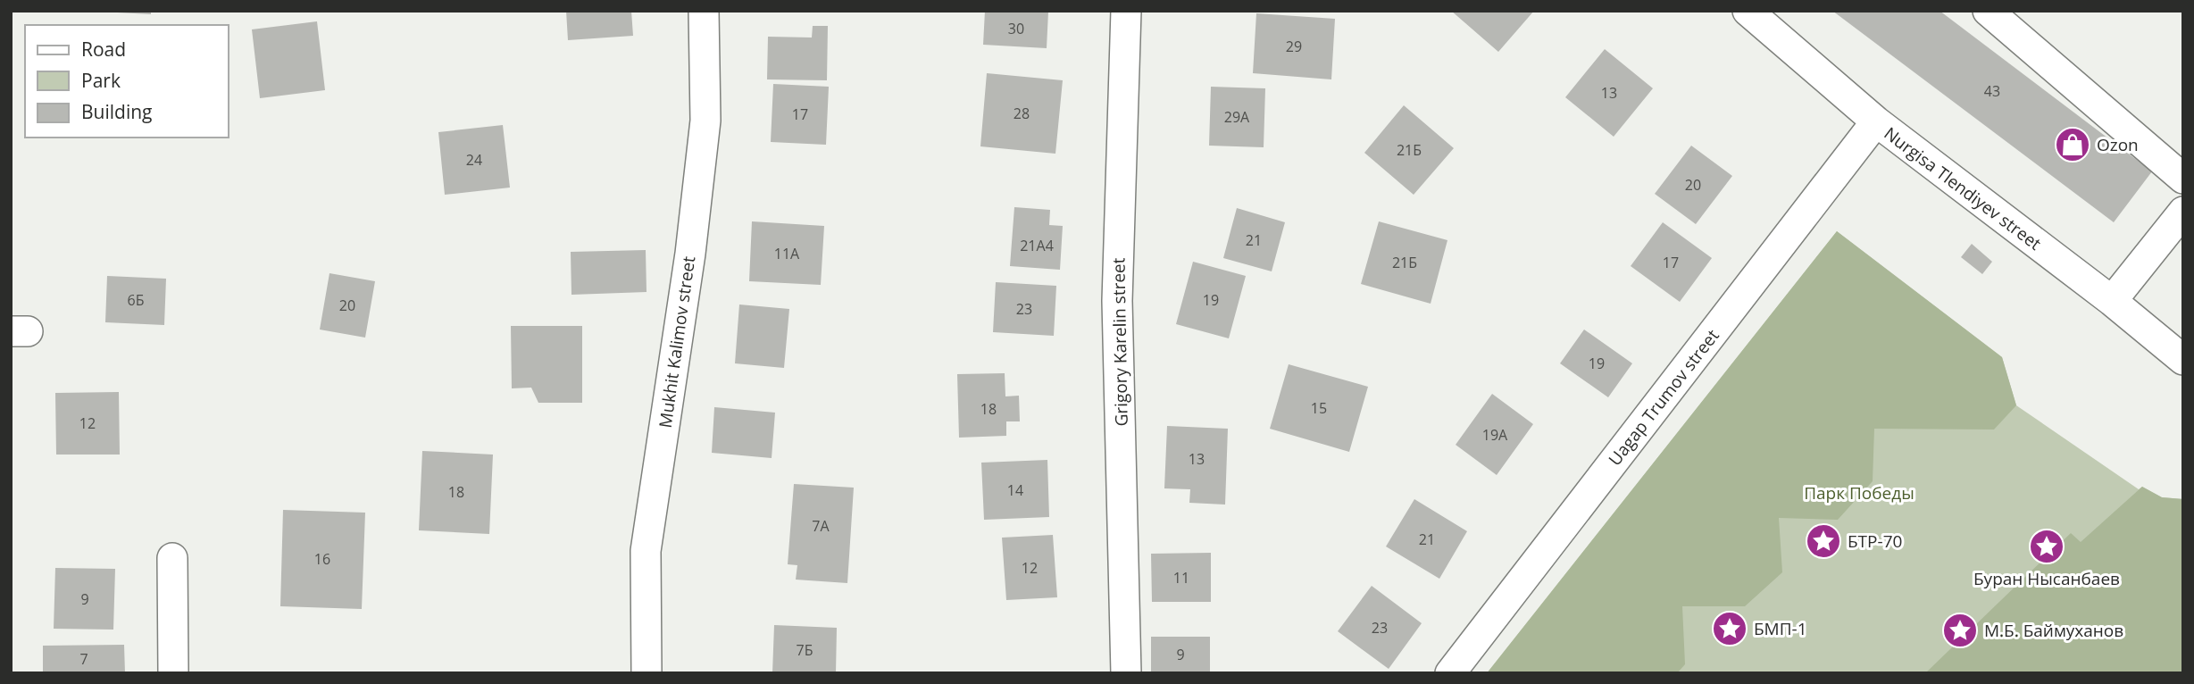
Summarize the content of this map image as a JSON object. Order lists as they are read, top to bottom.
{
  "streets": {
    "street": [
      "Nurgisa Tlendiyev street",
      "Mukhit Kalimov street",
      "Grigory Karelin street",
      "Uagap Trumov street"
    ]
  },
  "crossings": [
    ["Nurgisa Tlendiyev street", "Uagap Trumov street"]
  ],
  "parks": ["Парк Победы"],
  "places": {
    "shop": ["Ozon"],
    "place": [
      "БТР-70",
      "Буран Нысанбаев",
      "БМП-1",
      "М.Б. Баймуханов"
    ]
  },
  "house_numbers": [
    "30",
    "29",
    "43",
    "13",
    "28",
    "17",
    "29А",
    "21Б",
    "24",
    "20",
    "21",
    "21А4",
    "11А",
    "21Б",
    "17",
    "6Б",
    "19",
    "20",
    "23",
    "19",
    "15",
    "18",
    "12",
    "19А",
    "13",
    "14",
    "18",
    "7А",
    "21",
    "16",
    "12",
    "11",
    "9",
    "23",
    "7Б",
    "9",
    "7"
  ],
  "legend": ["Road", "Park", "Building"]
}
